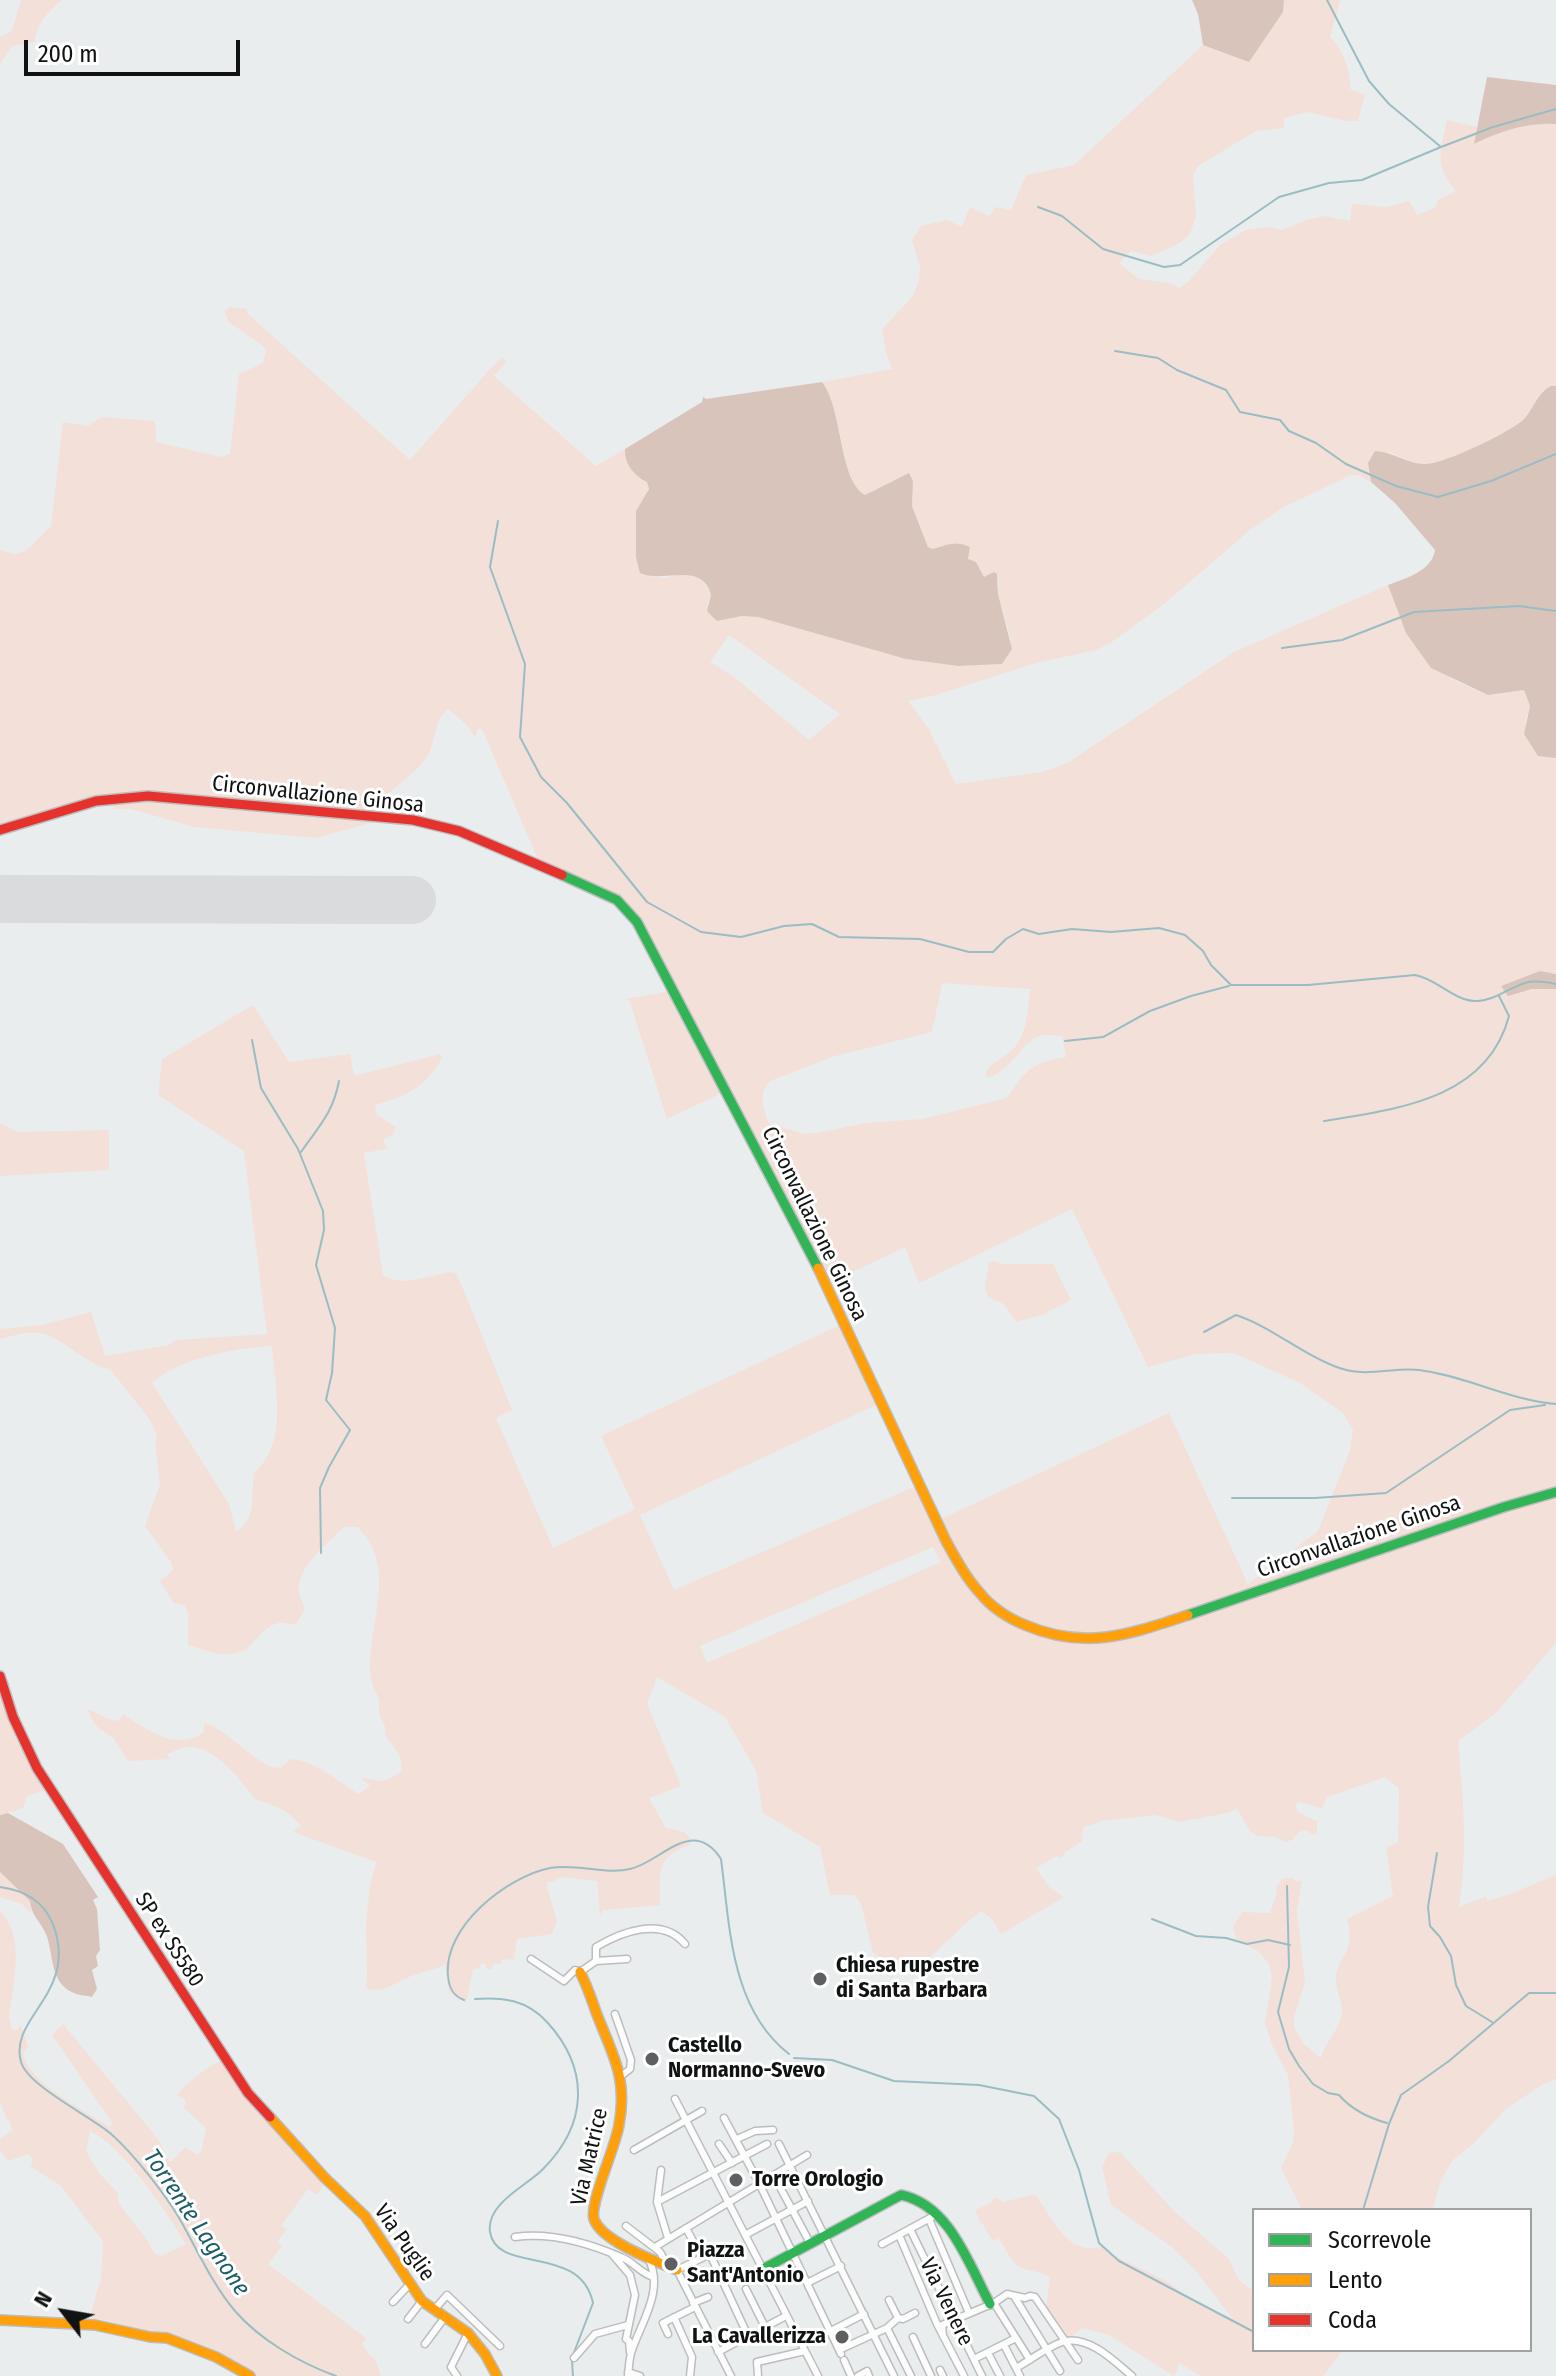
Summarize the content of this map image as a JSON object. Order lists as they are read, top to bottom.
{
  "streets": {
    "main road": [
      "Circonvallazione Ginosa",
      "SP ex SS580",
      "Via Matrice",
      "Via Puglie"
    ],
    "street": ["Via Venere"]
  },
  "crossings": [
    ["SP ex SS580", "Via Puglie"]
  ],
  "water": ["Torrente Lagnone"],
  "places": [
    "Chiesa rupestre di Santa Barbara",
    "Castello Normanno-Svevo",
    "Torre Orologio",
    "Piazza Sant'Antonio",
    "La Cavallerizza"
  ],
  "legend": ["Scorrevole", "Lento", "Coda"],
  "scale_bar": "200 m",
  "north": "top left"
}
